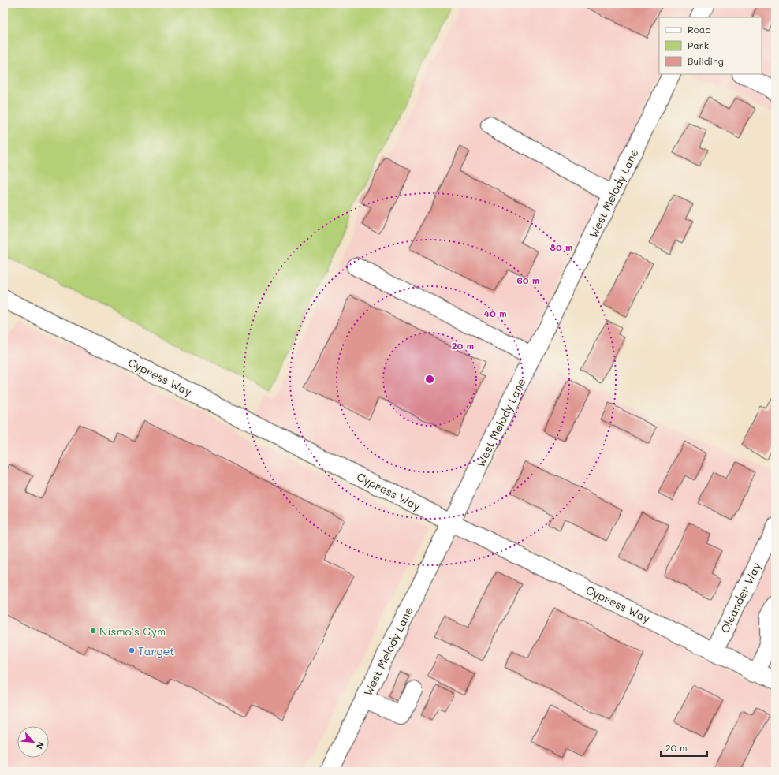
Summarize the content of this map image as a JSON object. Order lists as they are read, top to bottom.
{
  "streets": {
    "street": ["West Melody Lane", "Cypress Way", "Oleander Way"]
  },
  "crossings": [
    ["West Melody Lane", "Cypress Way"],
    ["Cypress Way", "Oleander Way"]
  ],
  "places": ["Nismo's Gym", "Target"],
  "legend": ["Road", "Park", "Building"],
  "scale_bar": "20 m",
  "north": "bottom right",
  "rings": [
    "80 m",
    "60 m",
    "40 m",
    "20 m"
  ]
}
